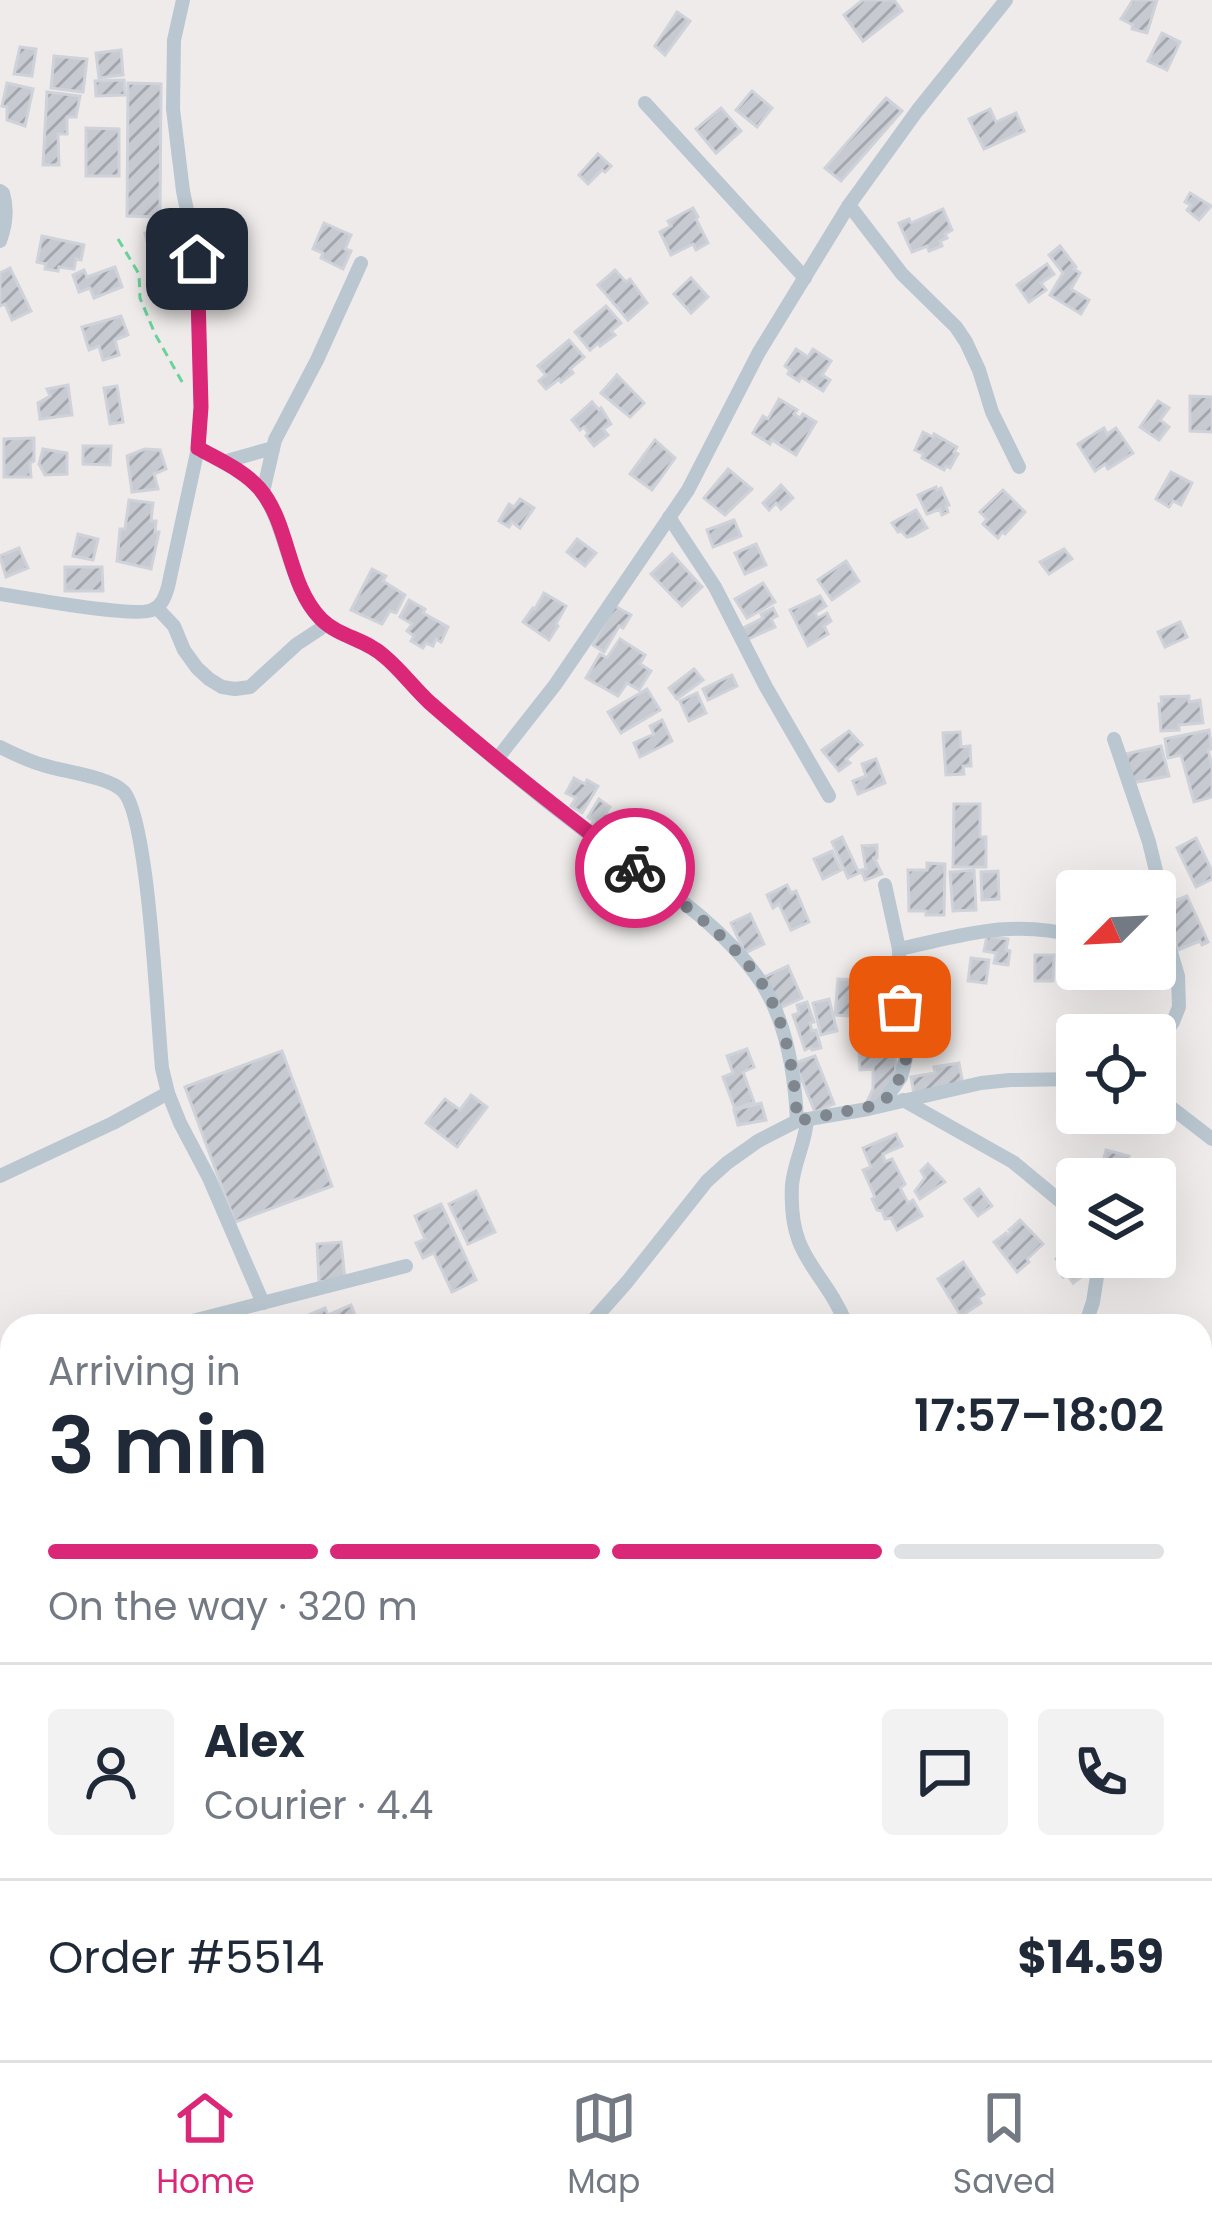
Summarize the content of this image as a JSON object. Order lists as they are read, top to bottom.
{
  "north": "bottom left",
  "page": {
    "heading": ["3 min", "Arriving in", "17:57–18:02"],
    "panel": [
      "Alex",
      "Courier · 4.4",
      "Order #5514",
      "$14.59"
    ],
    "bar": "On the way · 320 m",
    "tabs": ["Home", "Map", "Saved"]
  }
}
